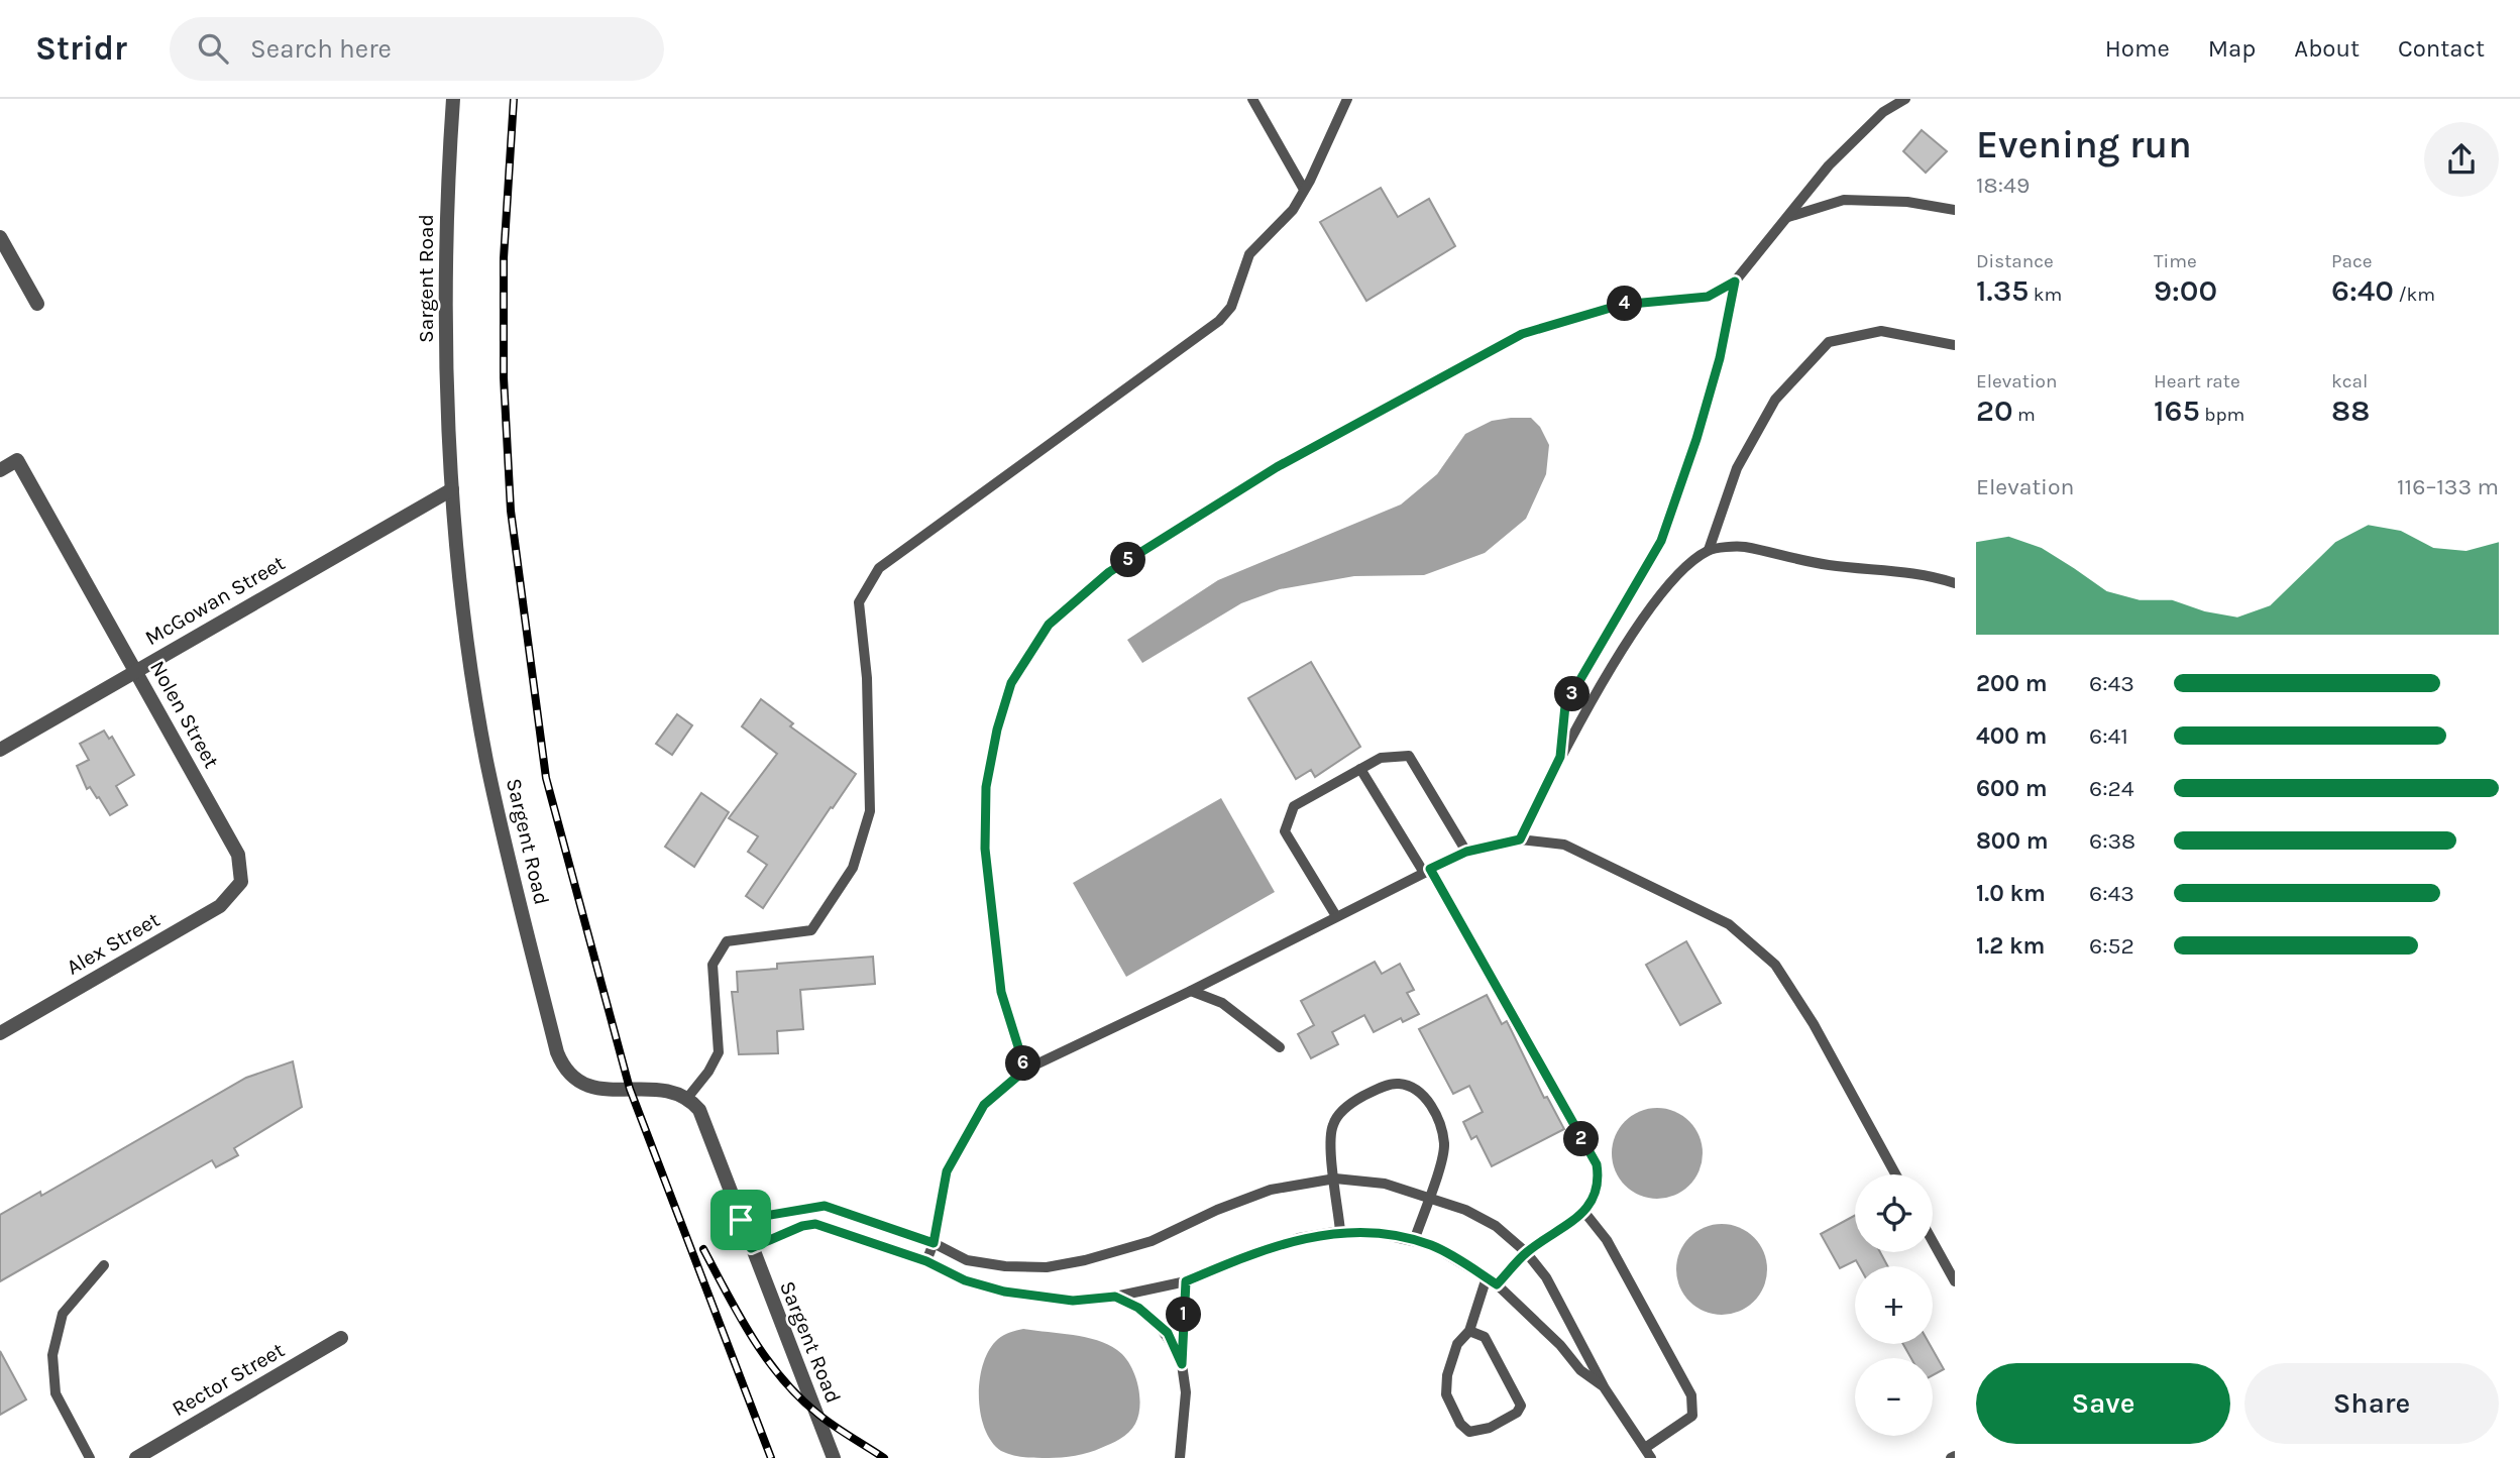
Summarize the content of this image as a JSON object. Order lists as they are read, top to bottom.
{
  "streets": {
    "street": [
      "Sargent Road",
      "McGowan Street",
      "Nolen Street",
      "Alex Street",
      "Rector Street"
    ]
  },
  "crossings": [
    ["Sargent Road", "McGowan Street"],
    ["McGowan Street", "Nolen Street"],
    ["Nolen Street", "Alex Street"]
  ],
  "page": {
    "header": "Stridr",
    "search": "Search here",
    "nav": [
      "Home",
      "Map",
      "About",
      "Contact"
    ],
    "heading": ["Evening run", "18:49"],
    "stats": [
      ["Distance", "1.35 km"],
      ["Time", "9:00"],
      ["Pace", "6:40 /km"],
      ["Elevation", "20 m"],
      ["Heart rate", "165 bpm"],
      ["kcal", "88"]
    ],
    "pins": [
      "4",
      "5",
      "3",
      "6",
      "2",
      "1"
    ],
    "chart": ["Elevation", "116–133 m"],
    "list": [
      {
        "name": "200 m",
        "note": "6:43"
      },
      {
        "name": "400 m",
        "note": "6:41"
      },
      {
        "name": "600 m",
        "note": "6:24"
      },
      {
        "name": "800 m",
        "note": "6:38"
      },
      {
        "name": "1.0 km",
        "note": "6:43"
      },
      {
        "name": "1.2 km",
        "note": "6:52"
      }
    ],
    "map_buttons": ["+", "−"],
    "buttons": ["Save", "Share"]
  }
}
